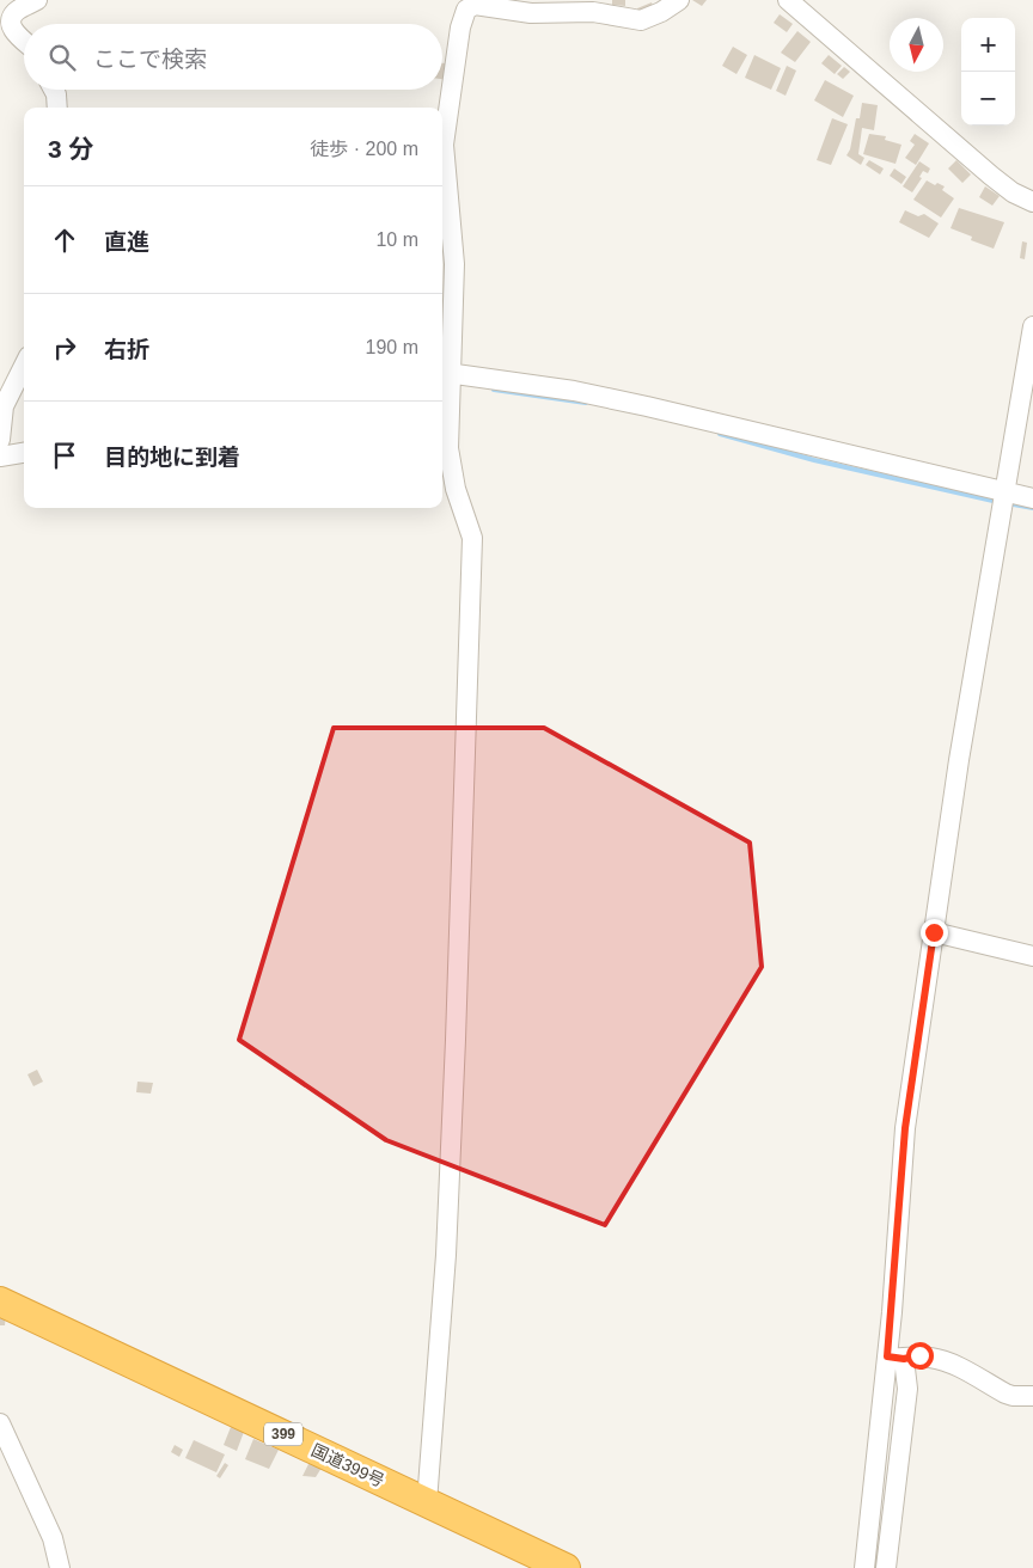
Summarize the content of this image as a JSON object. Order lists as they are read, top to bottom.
{
  "streets": {
    "highway": ["399", "国道399号"]
  },
  "north": "bottom",
  "page": {
    "map_buttons": ["+", "−"],
    "search": "ここで検索",
    "heading": ["3 分", "徒歩 · 200 m"],
    "list": [
      ["直進", "10 m"],
      ["右折", "190 m"],
      "目的地に到着"
    ]
  }
}
